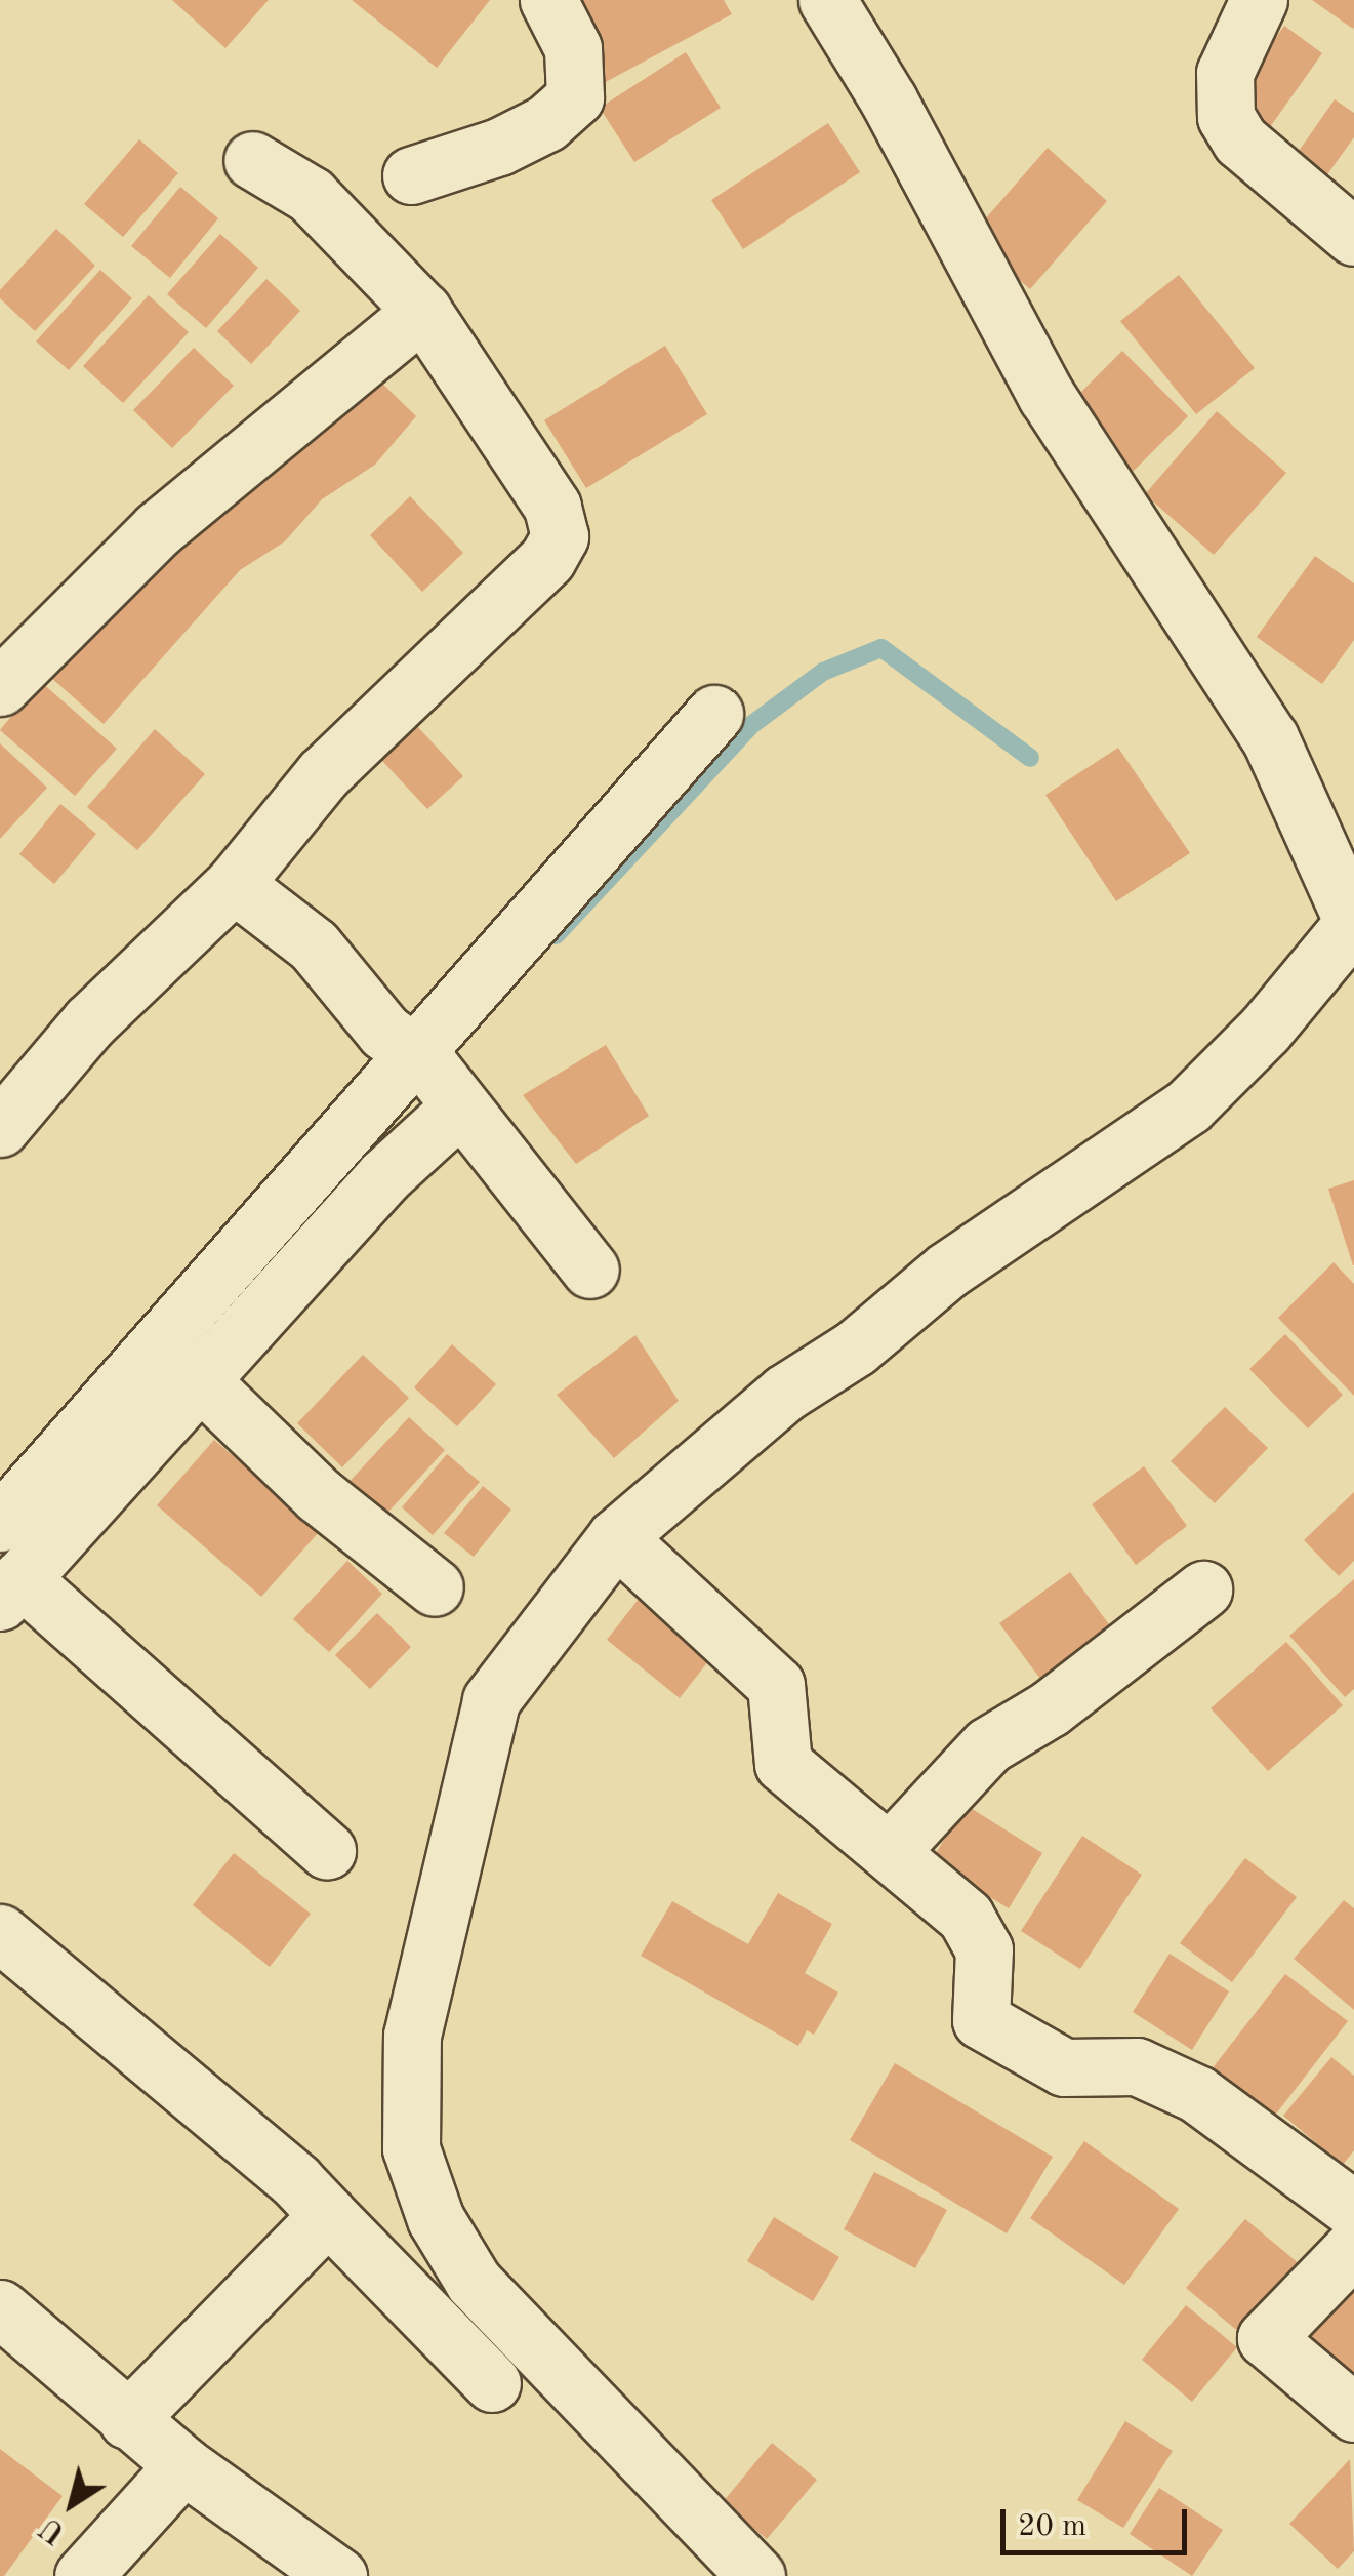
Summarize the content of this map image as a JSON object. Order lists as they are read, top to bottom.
{
  "scale_bar": "20 m",
  "north": "bottom left"
}
